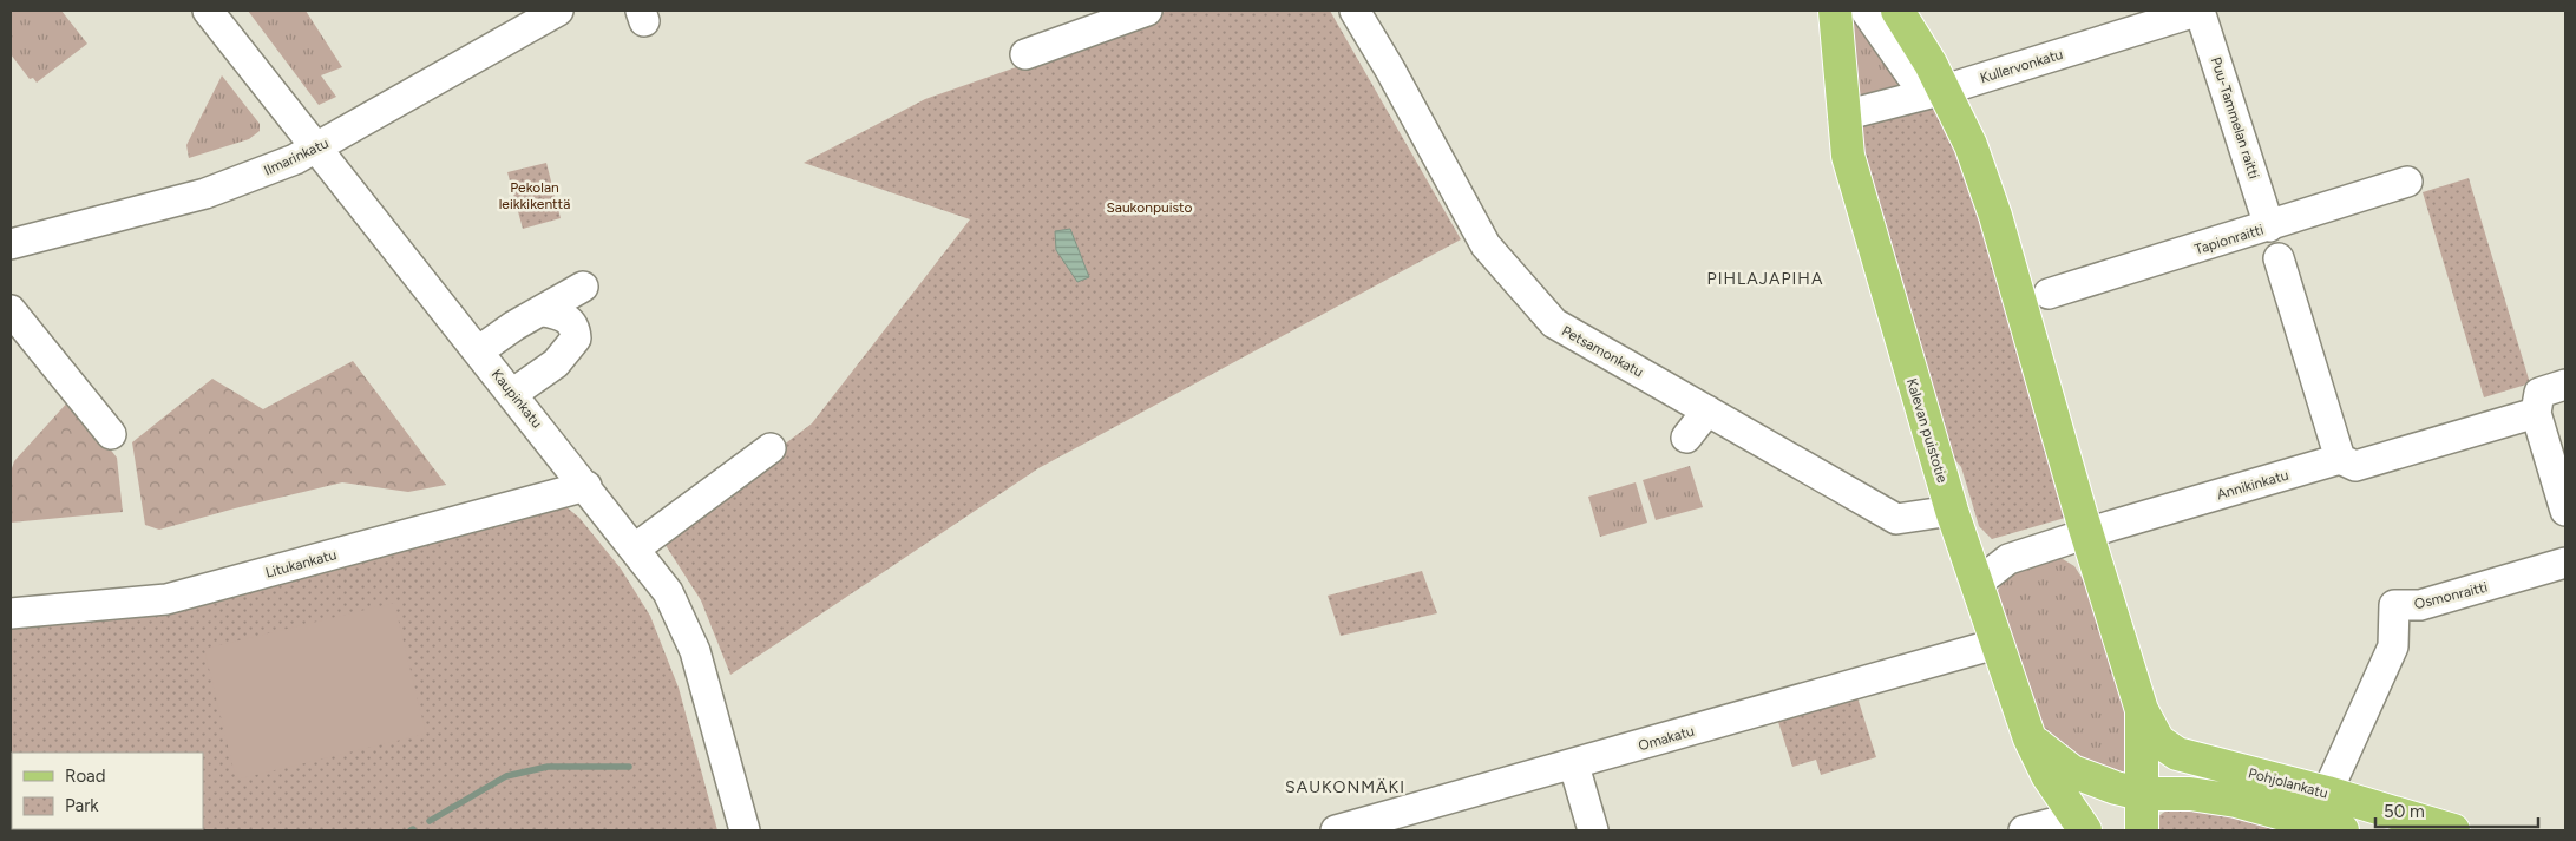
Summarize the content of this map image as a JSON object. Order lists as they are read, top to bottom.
{
  "streets": {
    "main road": ["Kalevan puistotie", "Pohjolankatu"],
    "street": [
      "Kullervonkatu",
      "Puu-Tammelan raitti",
      "Ilmarinkatu",
      "Tapionraitti",
      "Petsamonkatu",
      "Kaupinkatu",
      "Annikinkatu",
      "Litukankatu",
      "Osmonraitti",
      "Omakatu"
    ]
  },
  "crossings": [
    ["Kullervonkatu", "Puu-Tammelan raitti"],
    ["Kullervonkatu", "Kalevan puistotie"],
    ["Puu-Tammelan raitti", "Tapionraitti"],
    ["Ilmarinkatu", "Kaupinkatu"],
    ["Petsamonkatu", "Kalevan puistotie"],
    ["Kaupinkatu", "Litukankatu"],
    ["Kalevan puistotie", "Annikinkatu"],
    ["Kalevan puistotie", "Omakatu"],
    ["Kalevan puistotie", "Pohjolankatu"],
    ["Osmonraitti", "Pohjolankatu"]
  ],
  "districts": ["PIHLAJAPIHA", "SAUKONMÄKI"],
  "parks": ["Pekolan leikkikenttä", "Saukonpuisto"],
  "legend": ["Road", "Park"],
  "scale_bar": "50 m"
}
